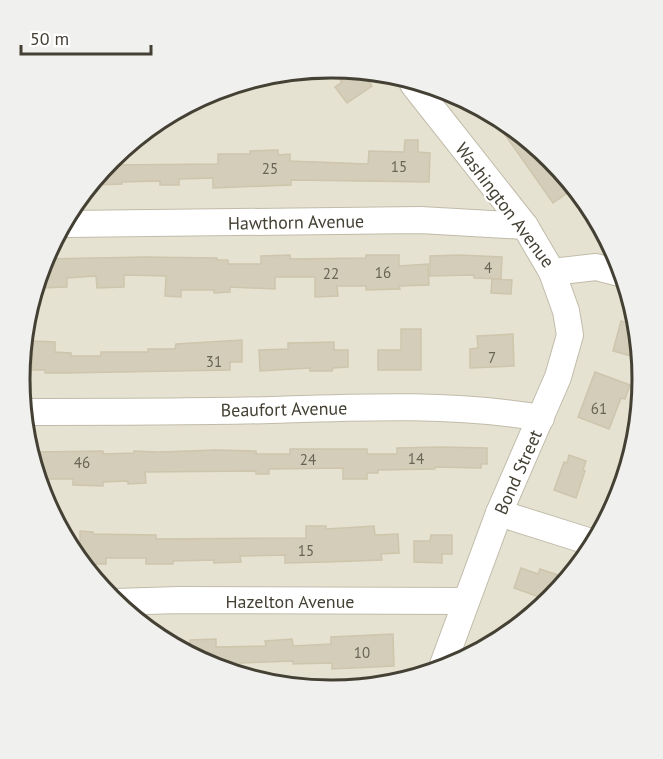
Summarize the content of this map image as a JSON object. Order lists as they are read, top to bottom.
{
  "streets": {
    "street": [
      "Washington Avenue",
      "Hawthorn Avenue",
      "Beaufort Avenue",
      "Bond Street",
      "Hazelton Avenue"
    ]
  },
  "crossings": [
    ["Washington Avenue", "Hawthorn Avenue"],
    ["Washington Avenue", "Bond Street"],
    ["Beaufort Avenue", "Bond Street"],
    ["Bond Street", "Hazelton Avenue"]
  ],
  "house_numbers": [
    "15",
    "25",
    "4",
    "16",
    "22",
    "7",
    "31",
    "61",
    "14",
    "24",
    "46",
    "15",
    "10"
  ],
  "scale_bar": "50 m"
}
